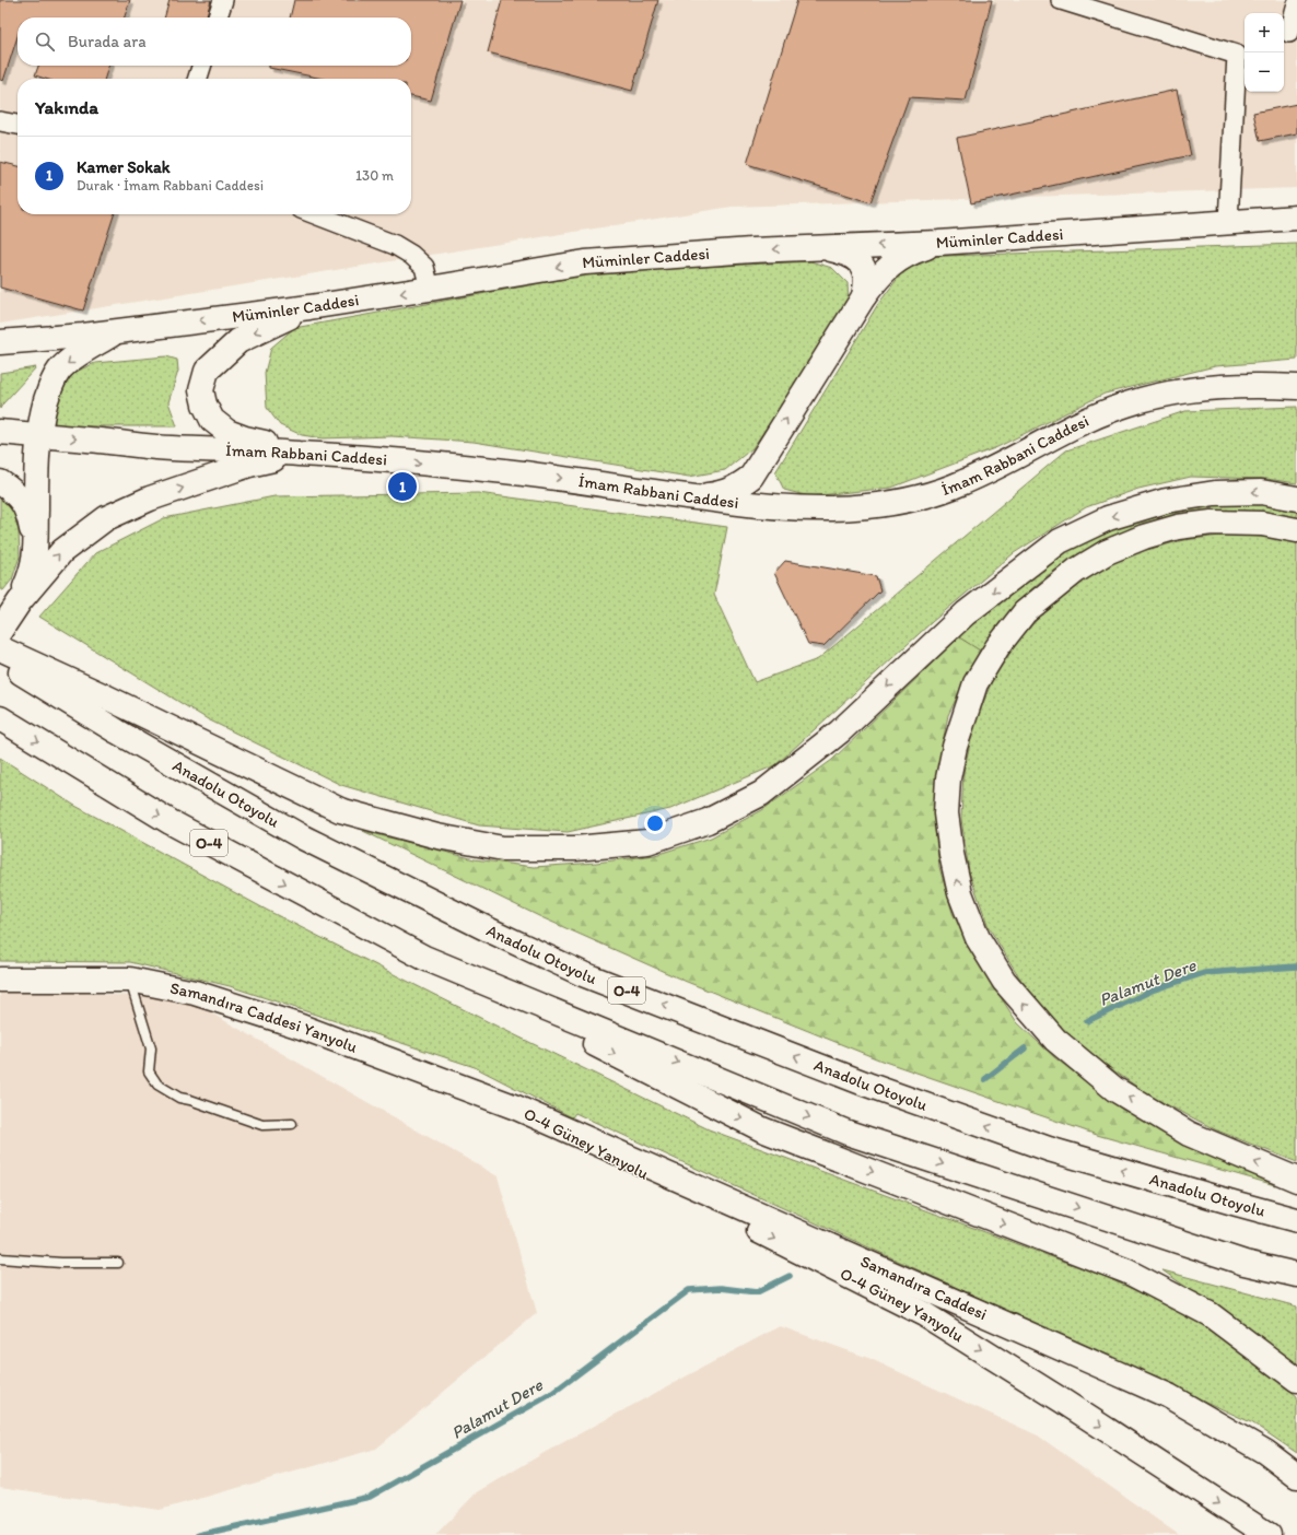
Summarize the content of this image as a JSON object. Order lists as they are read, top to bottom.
{
  "streets": {
    "main road": [
      "Müminler Caddesi",
      "İmam Rabbani Caddesi",
      "Anadolu Otoyolu",
      "O-4",
      "Samandıra Caddesi Yanyolu",
      "O-4 Güney Yanyolu",
      "Samandıra Caddesi"
    ]
  },
  "crossings": [
    ["Samandıra Caddesi Yanyolu", "O-4 Güney Yanyolu"],
    ["Samandıra Caddesi Yanyolu", "Samandıra Caddesi"],
    ["O-4 Güney Yanyolu", "Samandıra Caddesi"]
  ],
  "one_way": ["Müminler Caddesi", "İmam Rabbani Caddesi"],
  "water": ["Palamut Dere"],
  "page": {
    "map_buttons": ["+", "−"],
    "search": "Burada ara",
    "heading": "Yakında",
    "list": [
      {
        "mark": "1",
        "name": "Kamer Sokak",
        "note": "Durak · İmam Rabbani Caddesi",
        "value": "130 m"
      }
    ],
    "pins": "1"
  }
}
